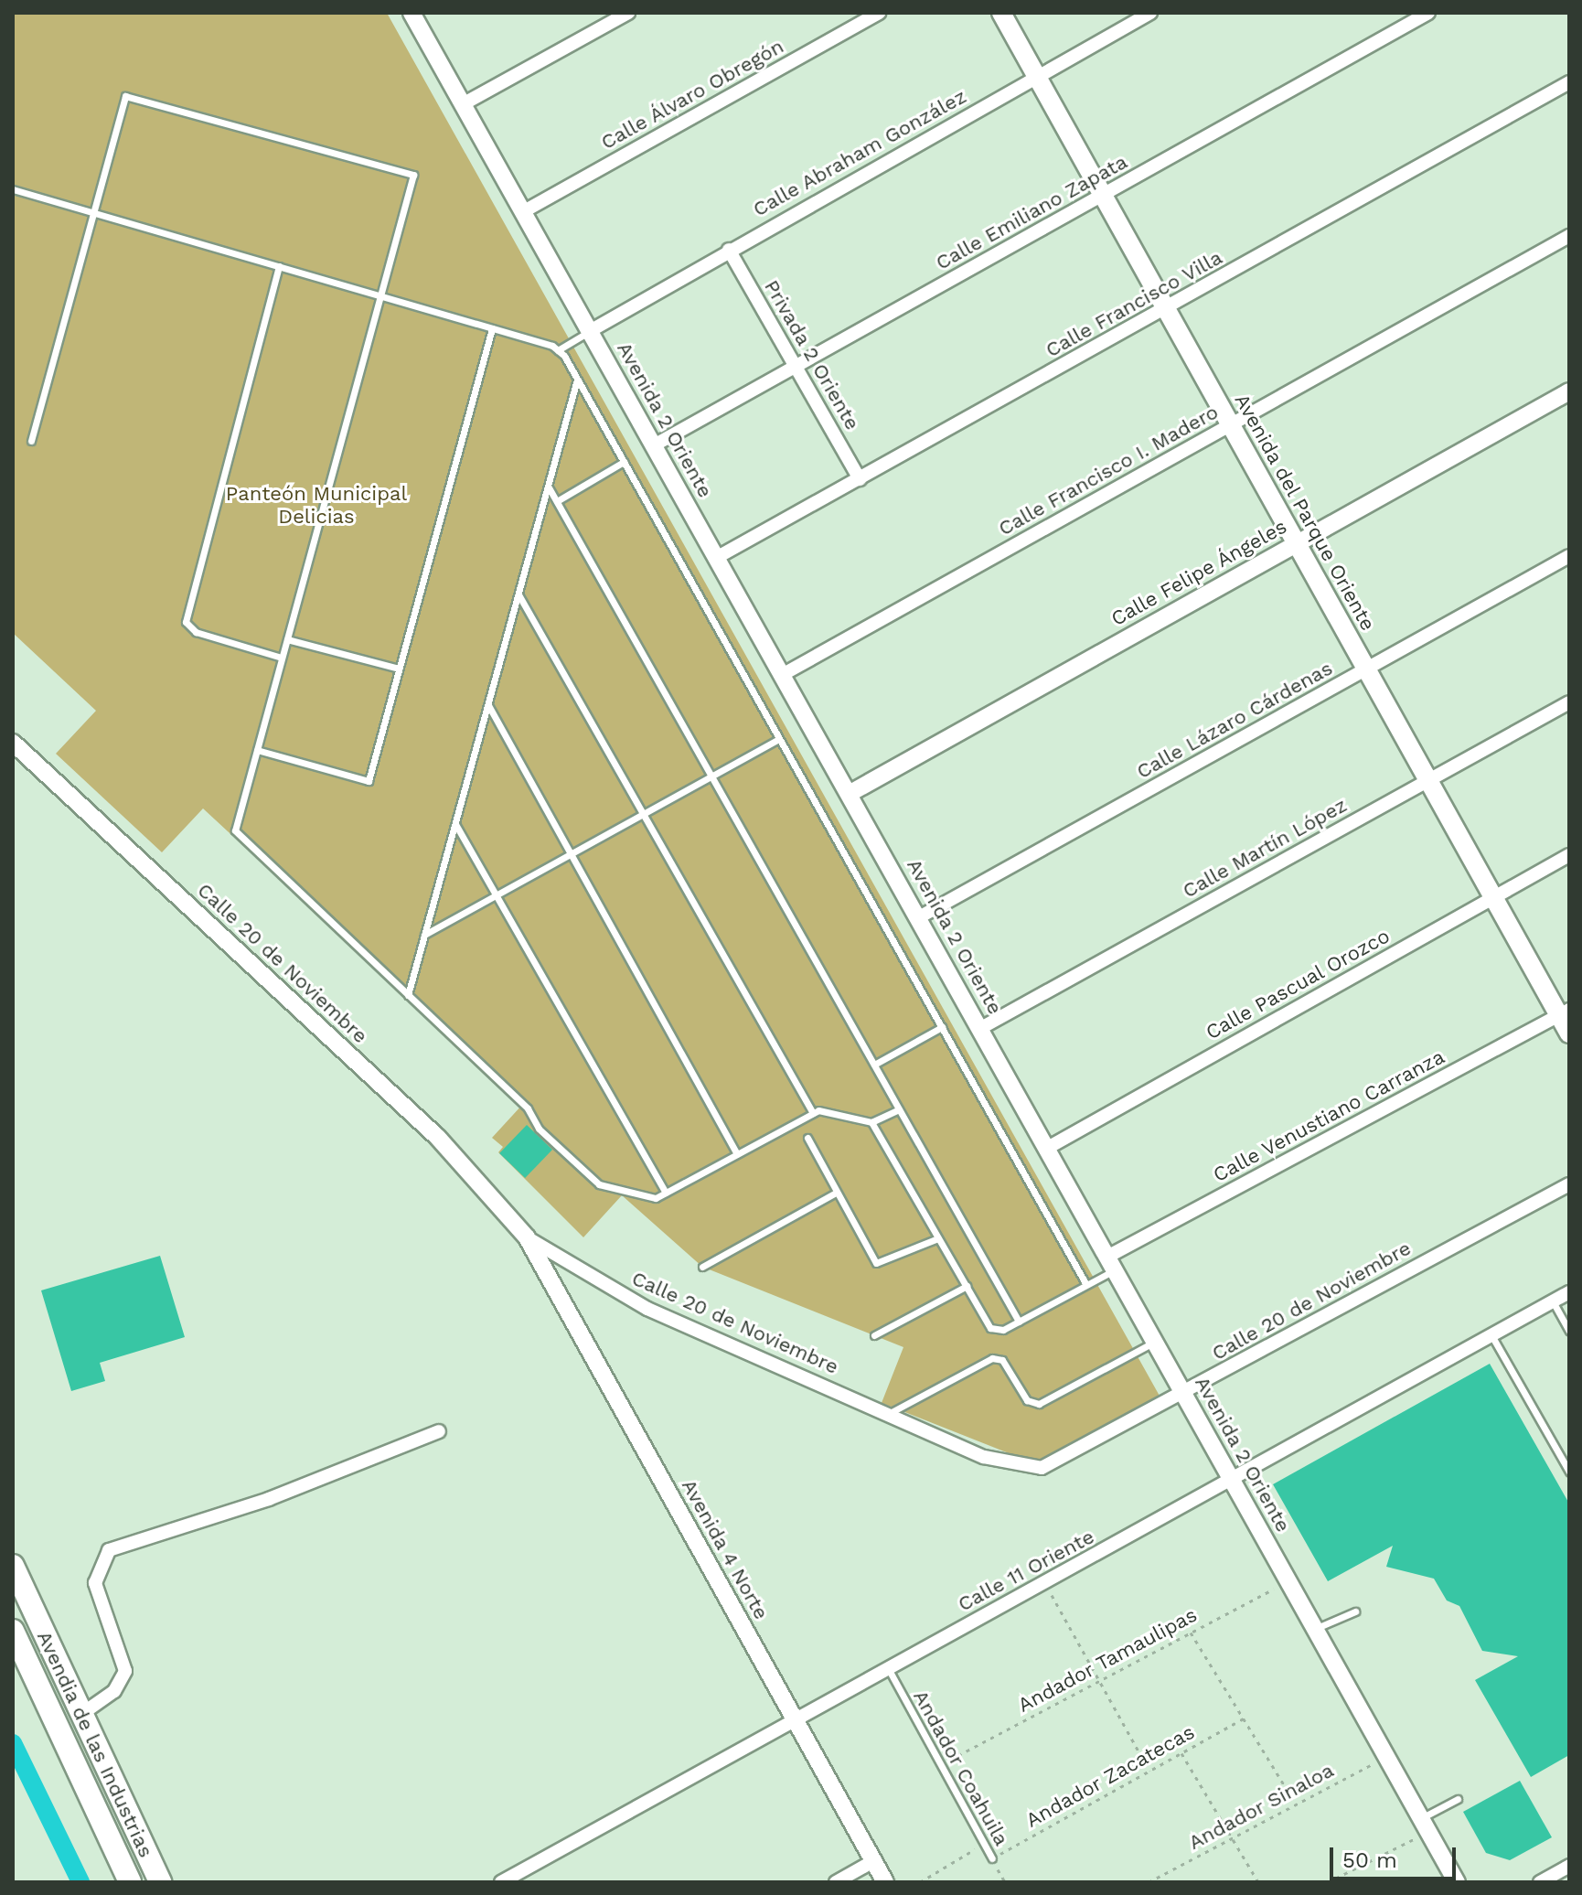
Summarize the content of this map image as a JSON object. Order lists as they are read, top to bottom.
{
  "streets": {
    "main road": ["Avenida del Parque Oriente", "Avendia de las Industrias"],
    "street": [
      "Calle Álvaro Obregón",
      "Calle Abraham González",
      "Calle Emiliano Zapata",
      "Calle Francisco Villa",
      "Privada 2 Oriente",
      "Avenida 2 Oriente",
      "Calle Francisco I. Madero",
      "Calle Felipe Ángeles",
      "Calle Lázaro Cárdenas",
      "Calle Martín López",
      "Calle 20 de Noviembre",
      "Calle Pascual Orozco",
      "Calle Venustiano Carranza",
      "Avenida 4 Norte",
      "Calle 11 Oriente"
    ],
    "lane": ["Andador Coahuila"],
    "path": ["Andador Tamaulipas", "Andador Zacatecas", "Andador Sinaloa"]
  },
  "crossings": [
    ["Calle Álvaro Obregón", "Avenida 2 Oriente"],
    ["Calle Abraham González", "Privada 2 Oriente"],
    ["Calle Abraham González", "Avenida 2 Oriente"],
    ["Calle Abraham González", "Avenida del Parque Oriente"],
    ["Calle Emiliano Zapata", "Privada 2 Oriente"],
    ["Calle Emiliano Zapata", "Avenida 2 Oriente"],
    ["Calle Emiliano Zapata", "Avenida del Parque Oriente"],
    ["Calle Francisco Villa", "Privada 2 Oriente"],
    ["Calle Francisco Villa", "Avenida 2 Oriente"],
    ["Calle Francisco Villa", "Avenida del Parque Oriente"],
    ["Avenida 2 Oriente", "Calle Francisco I. Madero"],
    ["Avenida 2 Oriente", "Calle Felipe Ángeles"],
    ["Avenida 2 Oriente", "Calle Lázaro Cárdenas"],
    ["Avenida 2 Oriente", "Calle Martín López"],
    ["Avenida 2 Oriente", "Calle 20 de Noviembre"],
    ["Avenida 2 Oriente", "Calle Pascual Orozco"],
    ["Avenida 2 Oriente", "Calle Venustiano Carranza"],
    ["Avenida 2 Oriente", "Calle 11 Oriente"],
    ["Avenida 2 Oriente", "Andador Tamaulipas"],
    ["Avenida 2 Oriente", "Andador Sinaloa"],
    ["Calle Francisco I. Madero", "Avenida del Parque Oriente"],
    ["Avenida del Parque Oriente", "Calle Felipe Ángeles"],
    ["Avenida del Parque Oriente", "Calle Lázaro Cárdenas"],
    ["Avenida del Parque Oriente", "Calle Martín López"],
    ["Avenida del Parque Oriente", "Calle Pascual Orozco"],
    ["Avenida del Parque Oriente", "Calle Venustiano Carranza"],
    ["Calle 20 de Noviembre", "Avenida 4 Norte"],
    ["Avenida 4 Norte", "Calle 11 Oriente"],
    ["Calle 11 Oriente", "Andador Coahuila"],
    ["Andador Tamaulipas", "Andador Coahuila"],
    ["Andador Coahuila", "Andador Zacatecas"]
  ],
  "parks": ["Panteón Municipal Delicias"],
  "scale_bar": "50 m"
}
